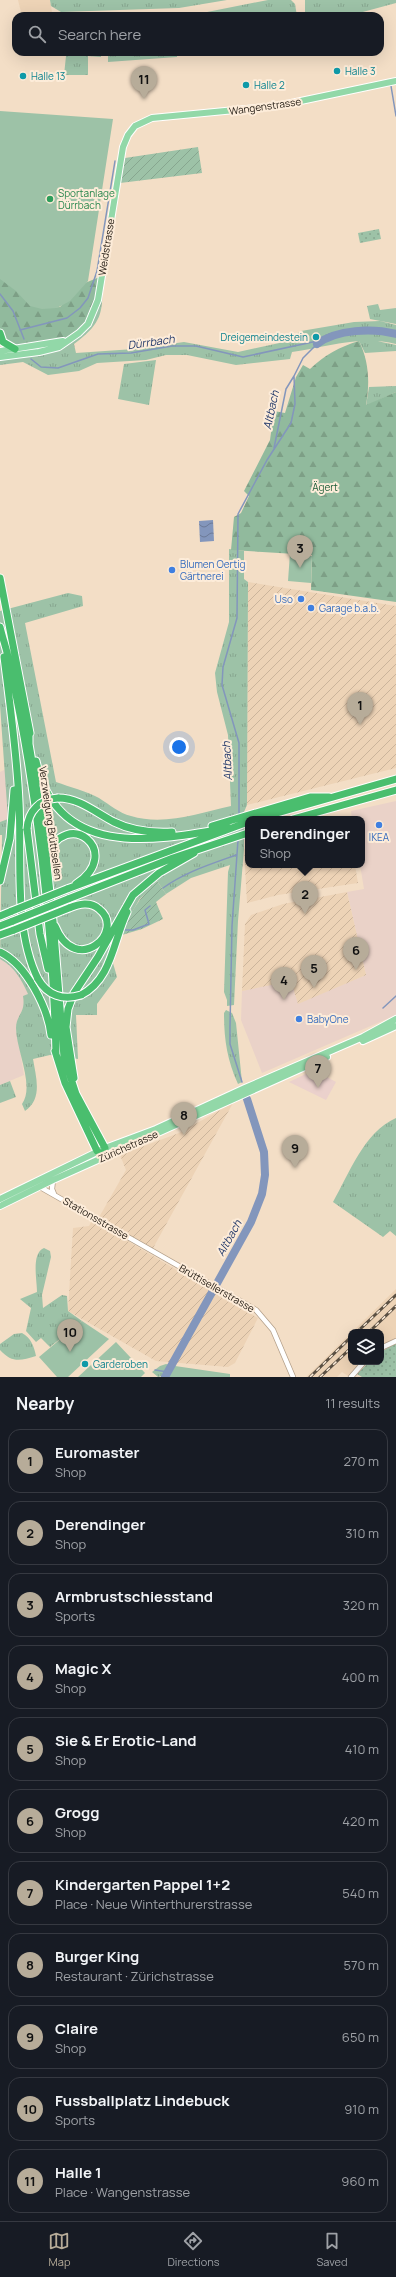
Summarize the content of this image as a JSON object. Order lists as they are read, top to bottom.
{
  "streets": {
    "highway": ["Verzweigung Brüttisellen"],
    "main road": ["Wangenstrasse", "Weidstrasse", "Zürichstrasse"],
    "street": ["Stationsstrasse", "Brüttisellerstrasse"]
  },
  "crossings": [
    ["Wangenstrasse", "Weidstrasse"],
    ["Zürichstrasse", "Stationsstrasse"],
    ["Stationsstrasse", "Brüttisellerstrasse"]
  ],
  "water": ["Dürrbach", "Altbach"],
  "parks": ["Ägert"],
  "places": [
    "Halle 3",
    "Halle 13",
    "Halle 2",
    "Sportanlage Dürrbach",
    "Dreigemeindestein",
    "Blumen Oertig Gärtnerei",
    "Uso",
    "Garage b.a.b.",
    "IKEA",
    "BabyOne",
    "Garderoben"
  ],
  "page": {
    "search": "Search here",
    "pins": [
      "11",
      "3",
      "1",
      "2",
      "6",
      "5",
      "4",
      "7",
      "8",
      "9",
      "10"
    ],
    "popup": ["Derendinger", "Shop"],
    "heading": ["Nearby", "11 results"],
    "list": [
      {
        "mark": "1",
        "name": "Euromaster",
        "note": "Shop",
        "value": "270 m"
      },
      {
        "mark": "2",
        "name": "Derendinger",
        "note": "Shop",
        "value": "310 m"
      },
      {
        "mark": "3",
        "name": "Armbrustschiesstand",
        "note": "Sports",
        "value": "320 m"
      },
      {
        "mark": "4",
        "name": "Magic X",
        "note": "Shop",
        "value": "400 m"
      },
      {
        "mark": "5",
        "name": "Sie & Er Erotic-Land",
        "note": "Shop",
        "value": "410 m"
      },
      {
        "mark": "6",
        "name": "Grogg",
        "note": "Shop",
        "value": "420 m"
      },
      {
        "mark": "7",
        "name": "Kindergarten Pappel 1+2",
        "note": "Place · Neue Winterthurerstrasse",
        "value": "540 m"
      },
      {
        "mark": "8",
        "name": "Burger King",
        "note": "Restaurant · Zürichstrasse",
        "value": "570 m"
      },
      {
        "mark": "9",
        "name": "Claire",
        "note": "Shop",
        "value": "650 m"
      },
      {
        "mark": "10",
        "name": "Fussballplatz Lindebuck",
        "note": "Sports",
        "value": "910 m"
      },
      {
        "mark": "11",
        "name": "Halle 1",
        "note": "Place · Wangenstrasse",
        "value": "960 m"
      }
    ],
    "nav": ["Map", "Directions", "Saved"]
  }
}
